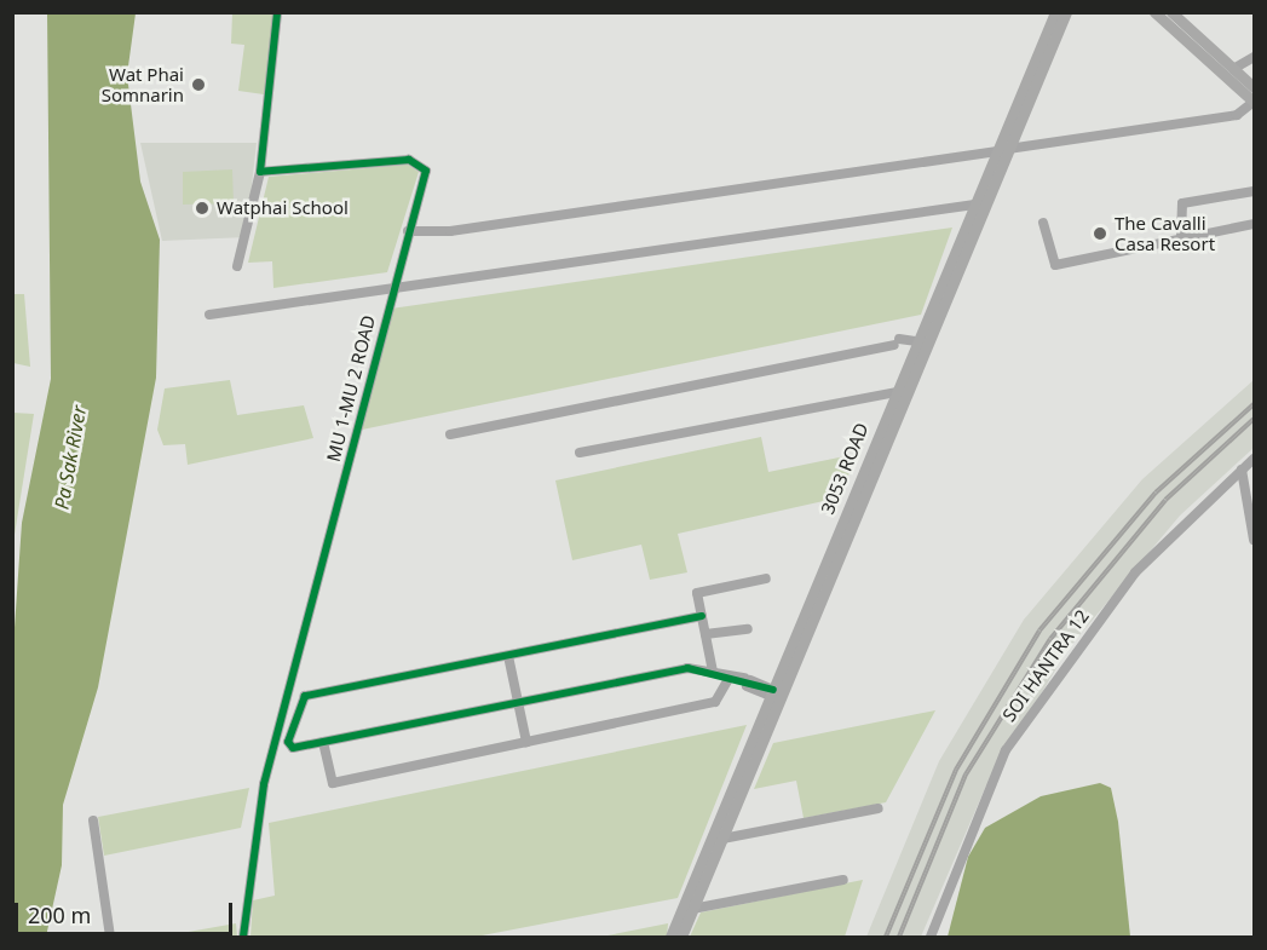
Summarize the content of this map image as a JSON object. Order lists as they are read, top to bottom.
{
  "streets": {
    "main road": ["3053 ROAD"],
    "street": ["MU 1-MU 2 ROAD", "SOI HANTRA 12"]
  },
  "water": ["Pa Sak River"],
  "places": ["Wat Phai Somnarin", "Watphai School", "The Cavalli Casa Resort"],
  "scale_bar": "200 m"
}
